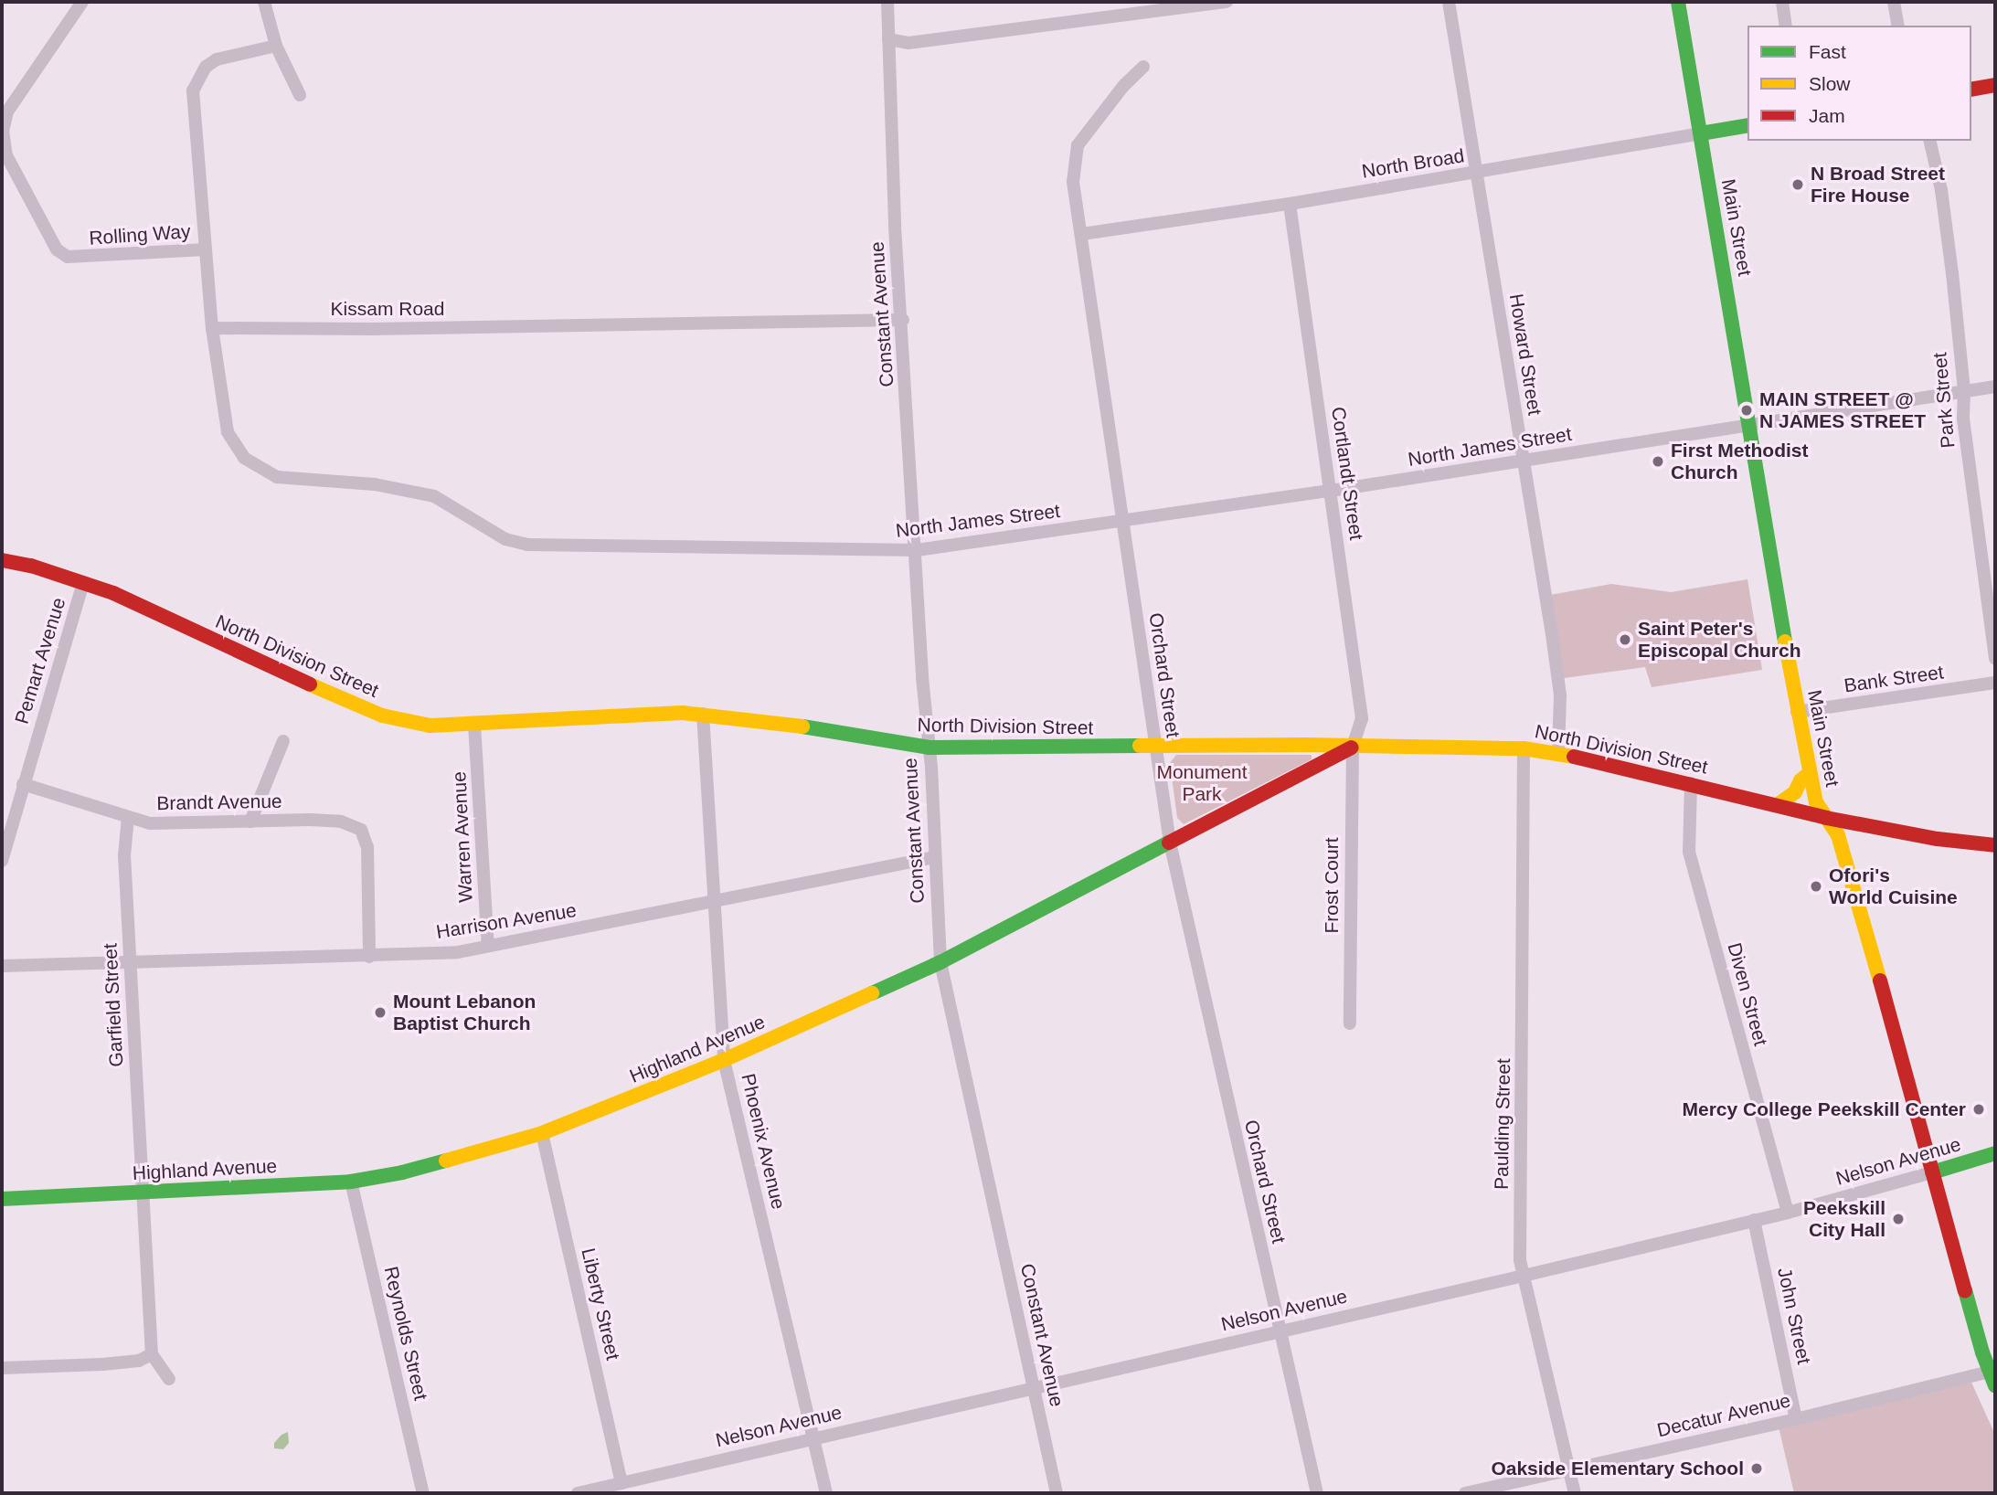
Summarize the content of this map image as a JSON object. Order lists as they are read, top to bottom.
{
  "streets": {
    "street": [
      "North Broad",
      "Main Street",
      "Rolling Way",
      "Kissam Road",
      "Constant Avenue",
      "Howard Street",
      "Park Street",
      "North James Street",
      "Cortlandt Street",
      "North Division Street",
      "Pemart Avenue",
      "Orchard Street",
      "Bank Street",
      "Brandt Avenue",
      "Warren Avenue",
      "Frost Court",
      "Harrison Avenue",
      "Diven Street",
      "Garfield Street",
      "Highland Avenue",
      "Paulding Street",
      "Phoenix Avenue",
      "Nelson Avenue",
      "Liberty Street",
      "John Street",
      "Reynolds Street",
      "Decatur Avenue"
    ]
  },
  "crossings": [
    ["North Broad", "Main Street"],
    ["North Broad", "Howard Street"],
    ["North Broad", "Cortlandt Street"],
    ["North Broad", "Orchard Street"],
    ["Main Street", "North James Street"],
    ["Main Street", "North Division Street"],
    ["Main Street", "Bank Street"],
    ["Main Street", "Nelson Avenue"],
    ["Main Street", "Decatur Avenue"],
    ["Kissam Road", "Constant Avenue"],
    ["Kissam Road", "North James Street"],
    ["Constant Avenue", "North James Street"],
    ["Constant Avenue", "North Division Street"],
    ["Constant Avenue", "Harrison Avenue"],
    ["Constant Avenue", "Highland Avenue"],
    ["Constant Avenue", "Nelson Avenue"],
    ["Howard Street", "North James Street"],
    ["Howard Street", "North Division Street"],
    ["Park Street", "North James Street"],
    ["North James Street", "Cortlandt Street"],
    ["North James Street", "Orchard Street"],
    ["Cortlandt Street", "North Division Street"],
    ["Cortlandt Street", "Frost Court"],
    ["Cortlandt Street", "Highland Avenue"],
    ["North Division Street", "Pemart Avenue"],
    ["North Division Street", "Orchard Street"],
    ["North Division Street", "Warren Avenue"],
    ["North Division Street", "Frost Court"],
    ["North Division Street", "Diven Street"],
    ["North Division Street", "Highland Avenue"],
    ["North Division Street", "Paulding Street"],
    ["North Division Street", "Phoenix Avenue"],
    ["Pemart Avenue", "Brandt Avenue"],
    ["Orchard Street", "Highland Avenue"],
    ["Orchard Street", "Nelson Avenue"],
    ["Brandt Avenue", "Harrison Avenue"],
    ["Brandt Avenue", "Garfield Street"],
    ["Warren Avenue", "Harrison Avenue"],
    ["Frost Court", "Highland Avenue"],
    ["Harrison Avenue", "Garfield Street"],
    ["Harrison Avenue", "Phoenix Avenue"],
    ["Diven Street", "Nelson Avenue"],
    ["Garfield Street", "Highland Avenue"],
    ["Highland Avenue", "Phoenix Avenue"],
    ["Highland Avenue", "Liberty Street"],
    ["Highland Avenue", "Reynolds Street"],
    ["Paulding Street", "Nelson Avenue"],
    ["Paulding Street", "Decatur Avenue"],
    ["Phoenix Avenue", "Nelson Avenue"],
    ["Nelson Avenue", "Liberty Street"],
    ["Nelson Avenue", "John Street"],
    ["John Street", "Decatur Avenue"]
  ],
  "parks": ["Monument Park"],
  "places": [
    "N Broad Street Fire House",
    "MAIN STREET @ N JAMES STREET",
    "First Methodist Church",
    "Saint Peter's Episcopal Church",
    "Ofori's World Cuisine",
    "Mount Lebanon Baptist Church",
    "Mercy College Peekskill Center",
    "Peekskill City Hall",
    "Oakside Elementary School"
  ],
  "legend": ["Fast", "Slow", "Jam"]
}
